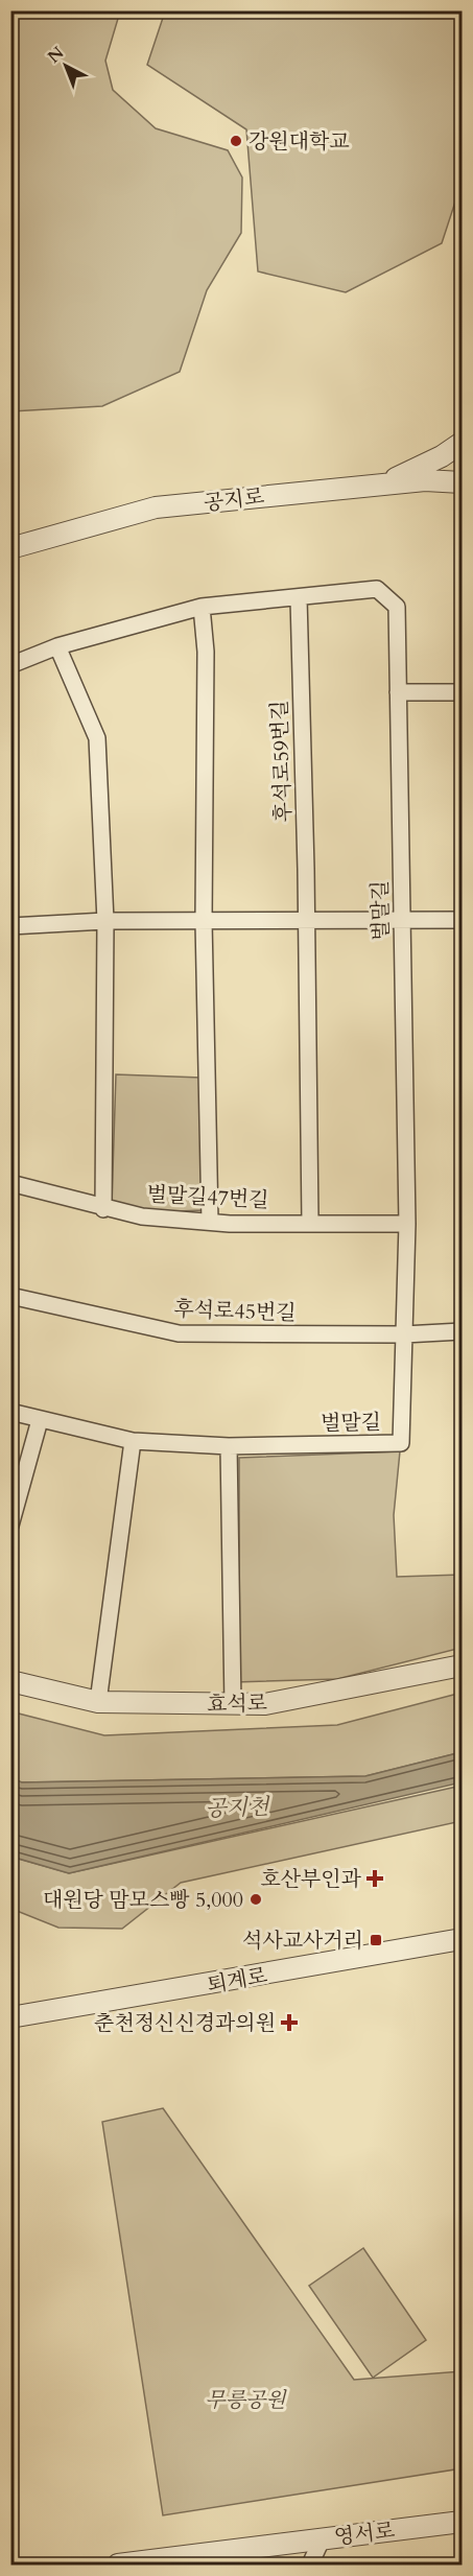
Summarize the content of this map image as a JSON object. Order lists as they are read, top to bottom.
{
  "streets": {
    "street": [
      "공지로",
      "후석로59번길",
      "벌말길",
      "벌말길47번길",
      "후석로45번길",
      "효석로",
      "퇴계로",
      "영서로"
    ]
  },
  "crossings": [
    ["후석로59번길", "벌말길"],
    ["후석로59번길", "벌말길47번길"],
    ["벌말길", "벌말길47번길"],
    ["벌말길", "후석로45번길"]
  ],
  "water": ["공지천"],
  "parks": ["무릉공원"],
  "places": {
    "other": ["강원대학교", "대원당 맘모스빵 5,000"],
    "health": ["호산부인과", "춘천정신신경과의원"],
    "transit": ["석사교사거리"]
  },
  "north": "top left"
}
